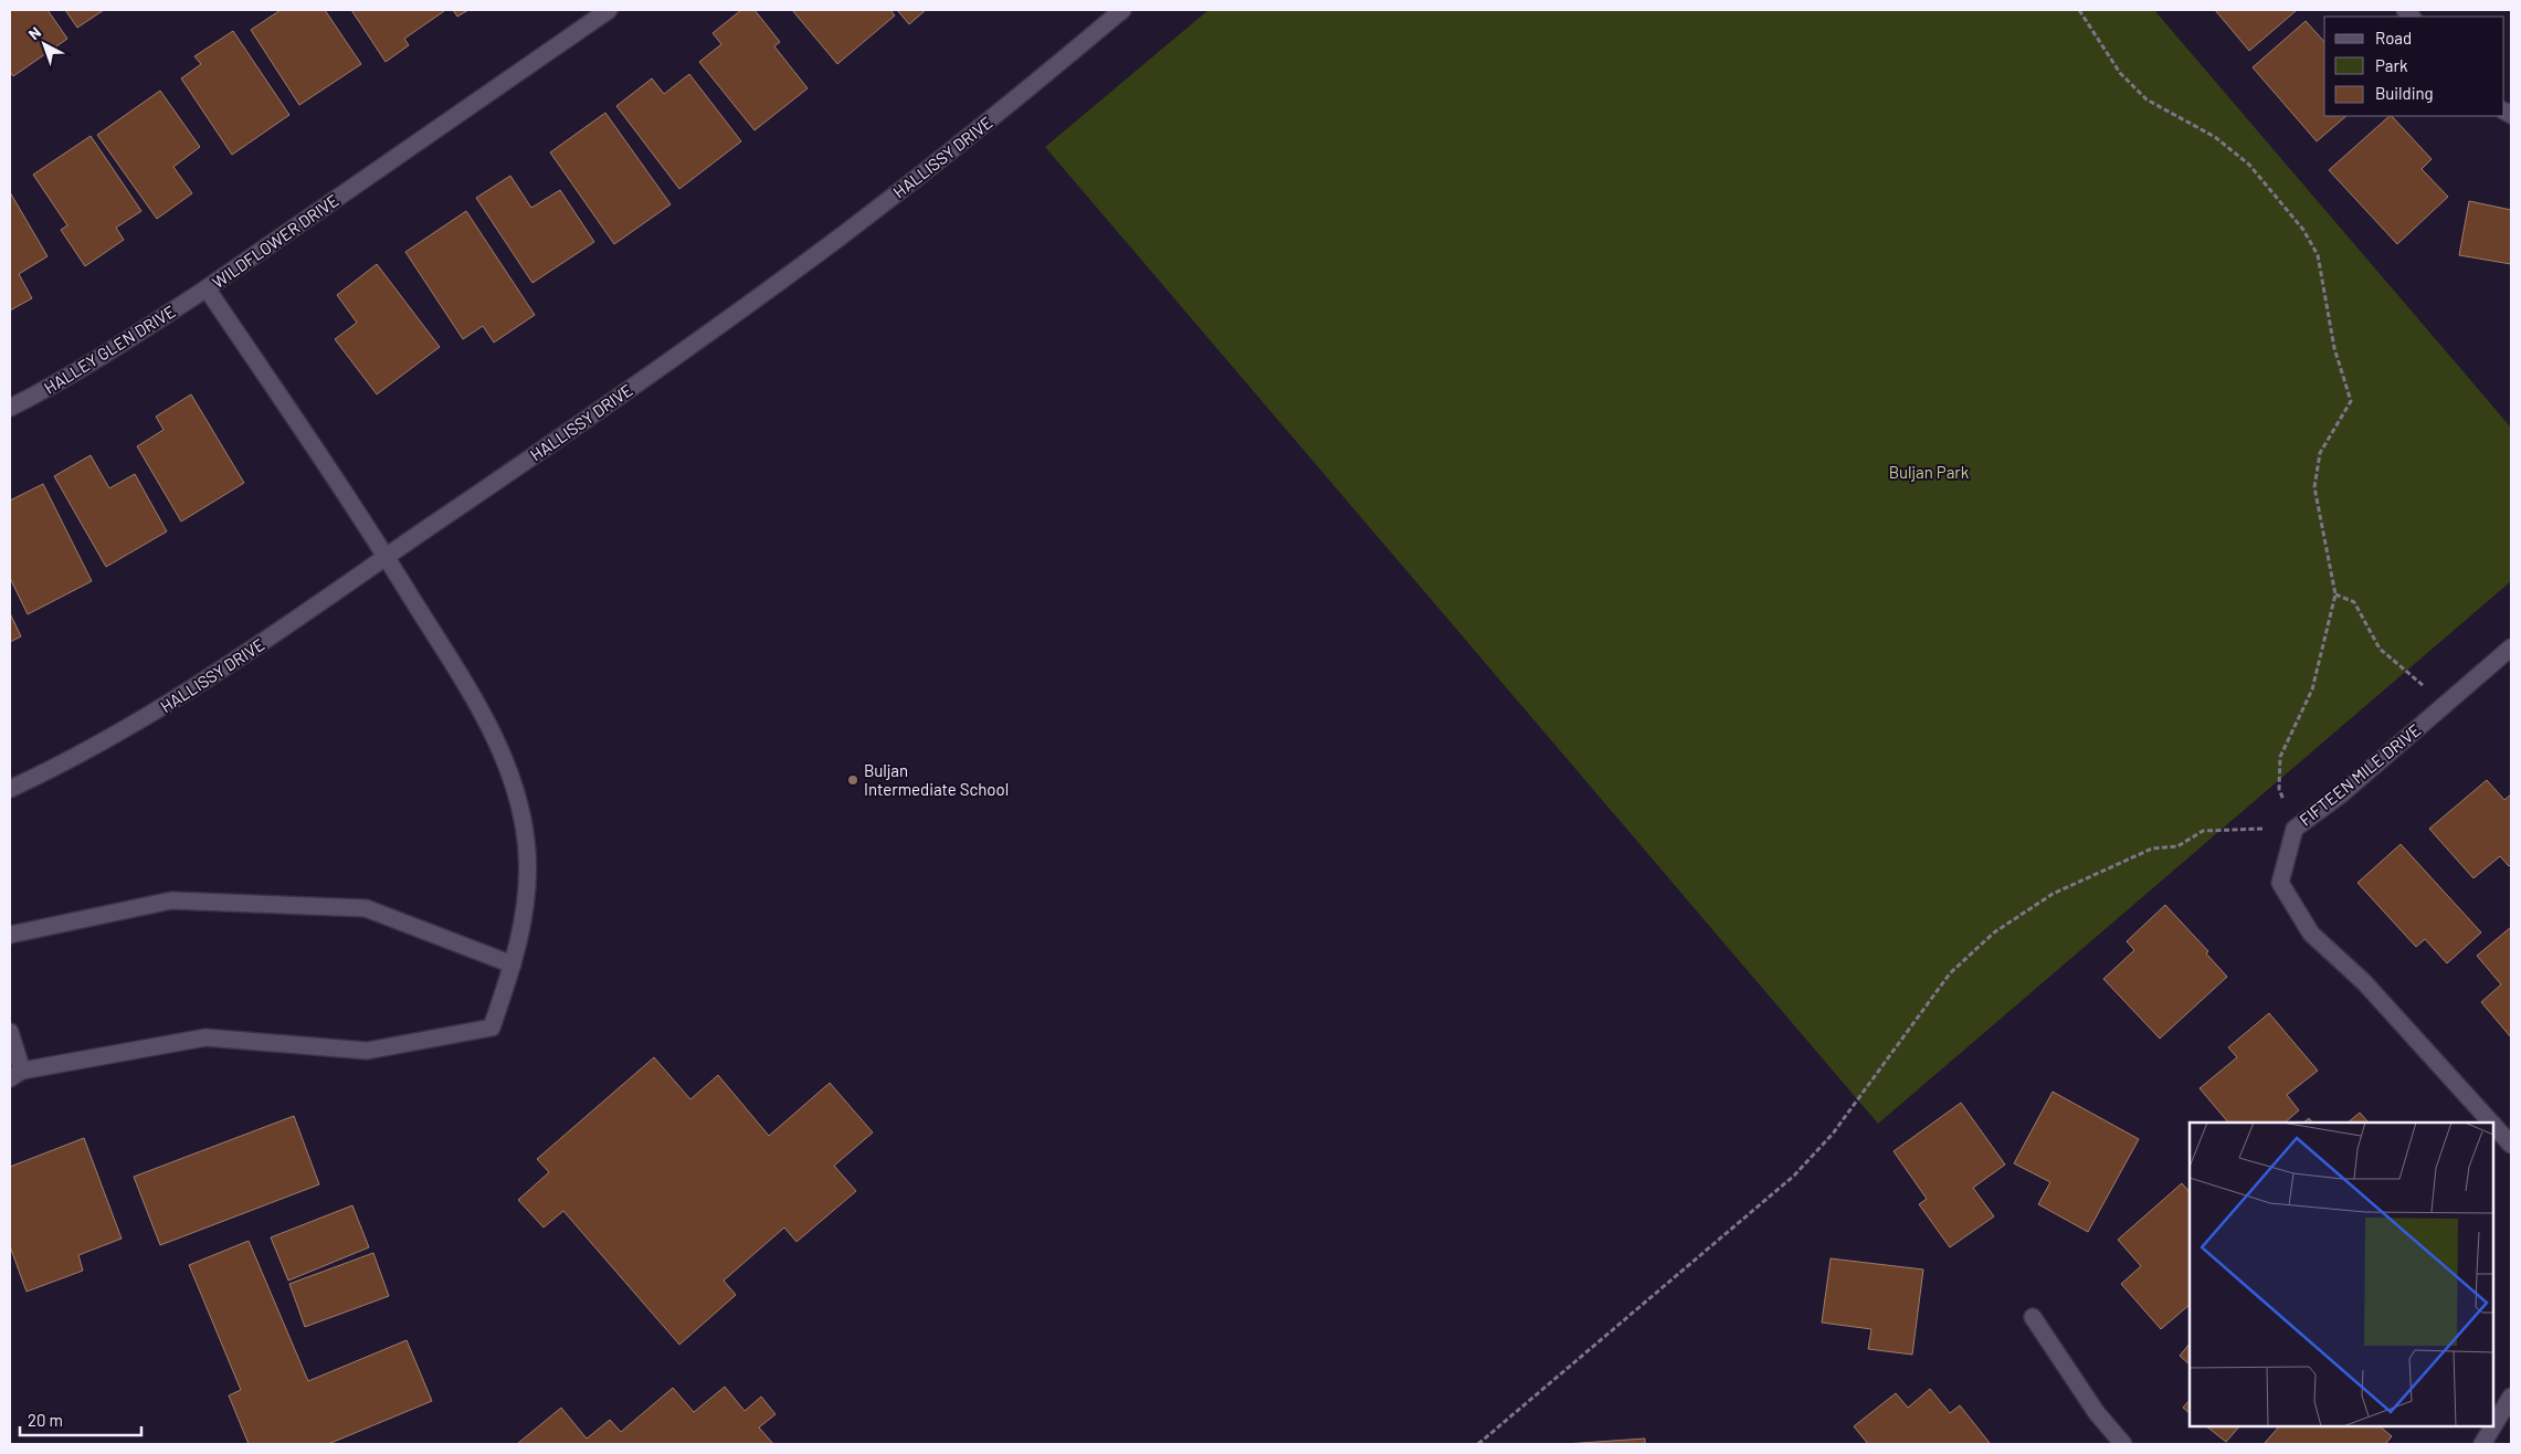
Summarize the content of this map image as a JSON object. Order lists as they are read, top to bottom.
{
  "streets": {
    "street": [
      "HALLISSY DRIVE",
      "WILDFLOWER DRIVE",
      "HALLEY GLEN DRIVE",
      "FIFTEEN MILE DRIVE"
    ]
  },
  "crossings": [
    ["HALLISSY DRIVE", "WILDFLOWER DRIVE"],
    ["WILDFLOWER DRIVE", "HALLEY GLEN DRIVE"]
  ],
  "parks": ["Buljan Park"],
  "places": ["Buljan Intermediate School"],
  "legend": ["Road", "Park", "Building"],
  "scale_bar": "20 m",
  "north": "top left"
}
